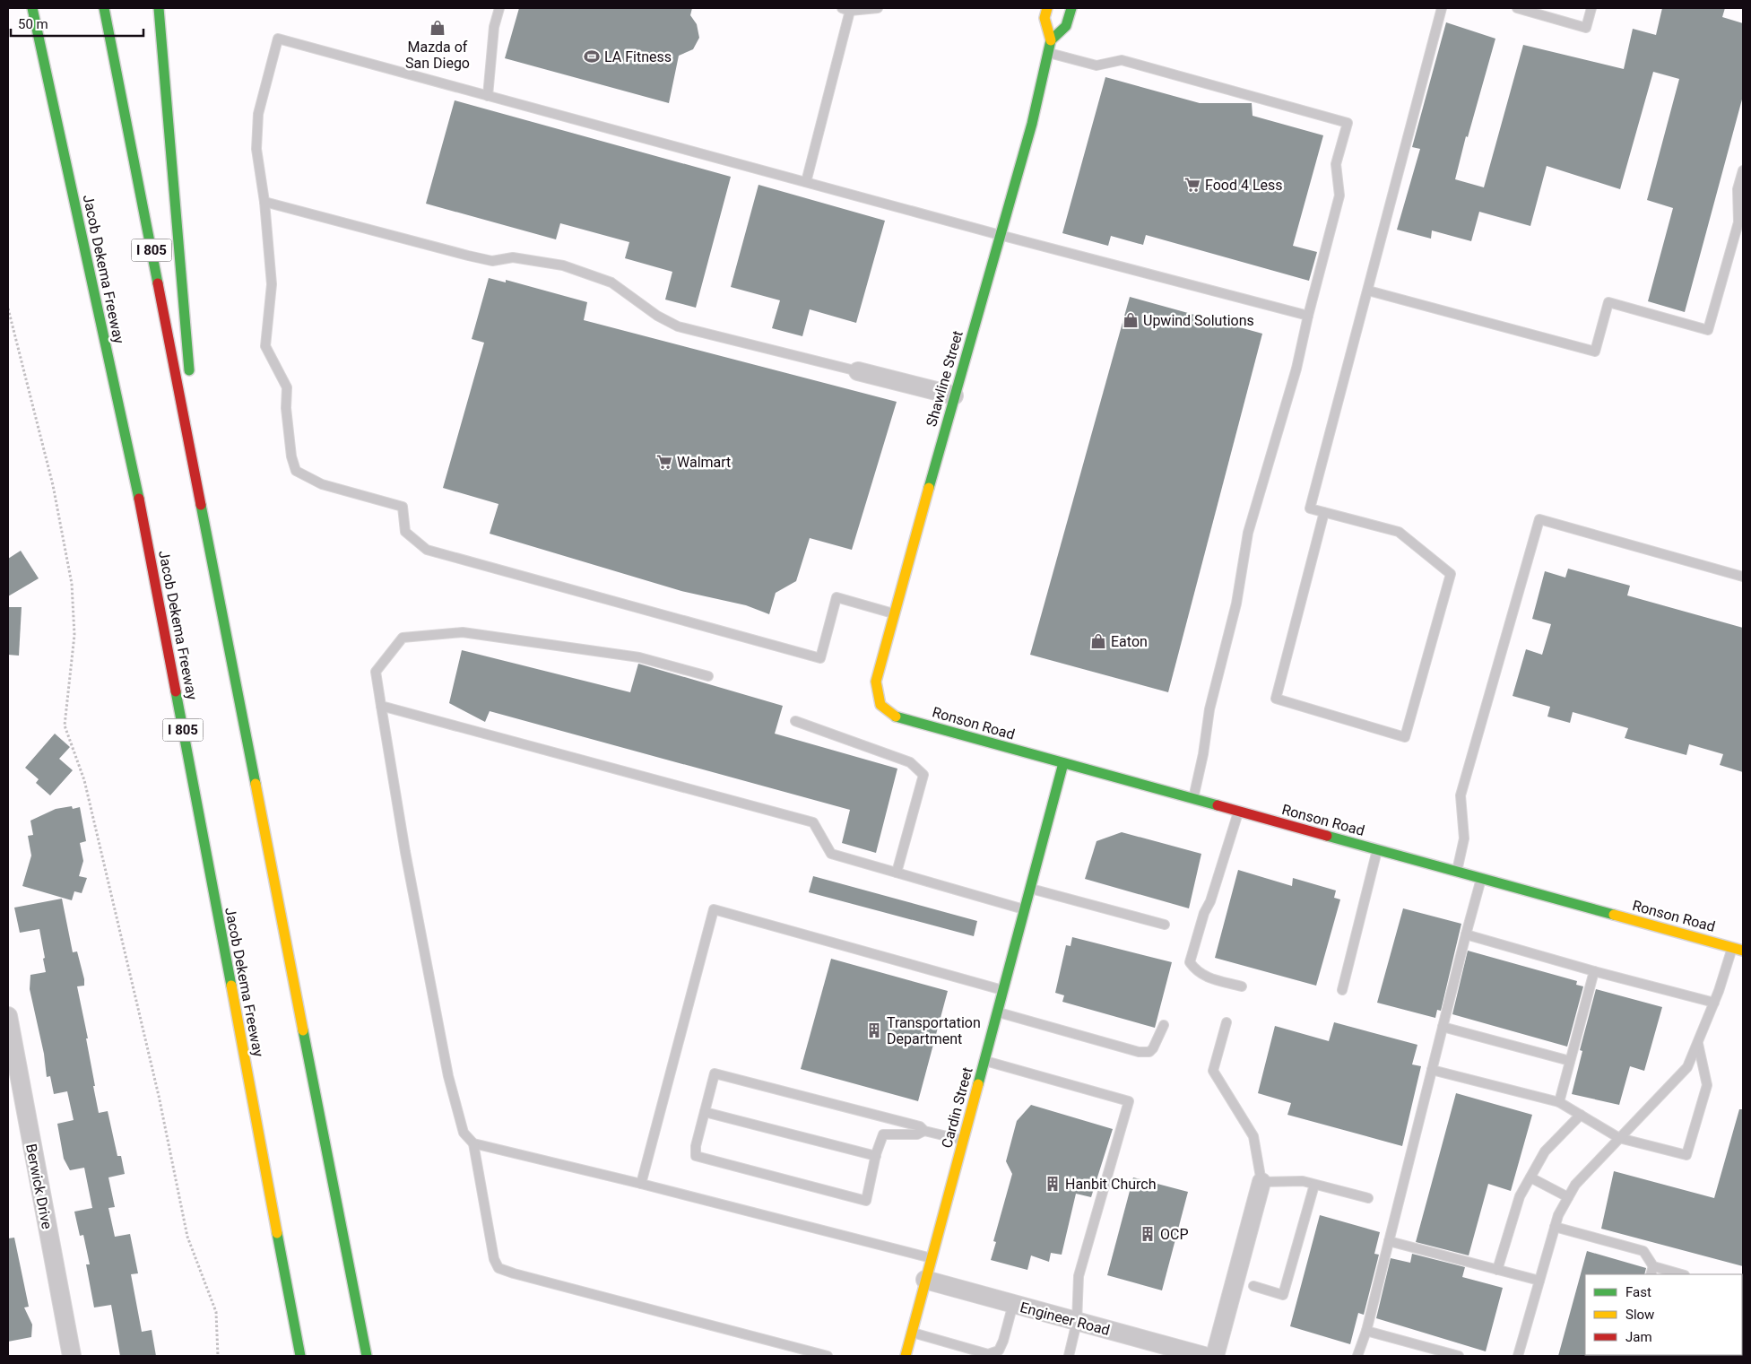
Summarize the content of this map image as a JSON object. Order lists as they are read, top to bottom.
{
  "streets": {
    "main road": [
      "I 805",
      "Jacob Dekema Freeway",
      "Shawline Street",
      "Ronson Road",
      "Cardin Street"
    ],
    "street": ["Berwick Drive", "Engineer Road"]
  },
  "crossings": [
    ["Shawline Street", "Ronson Road"],
    ["Ronson Road", "Cardin Street"],
    ["Cardin Street", "Engineer Road"]
  ],
  "places": {
    "shop": ["Mazda of San Diego", "Upwind Solutions", "Eaton"],
    "sports": ["LA Fitness"],
    "supermarket": ["Food 4 Less", "Walmart"],
    "building": ["Transportation Department", "Hanbit Church", "OCP"]
  },
  "legend": ["Fast", "Slow", "Jam"],
  "scale_bar": "50 m"
}
